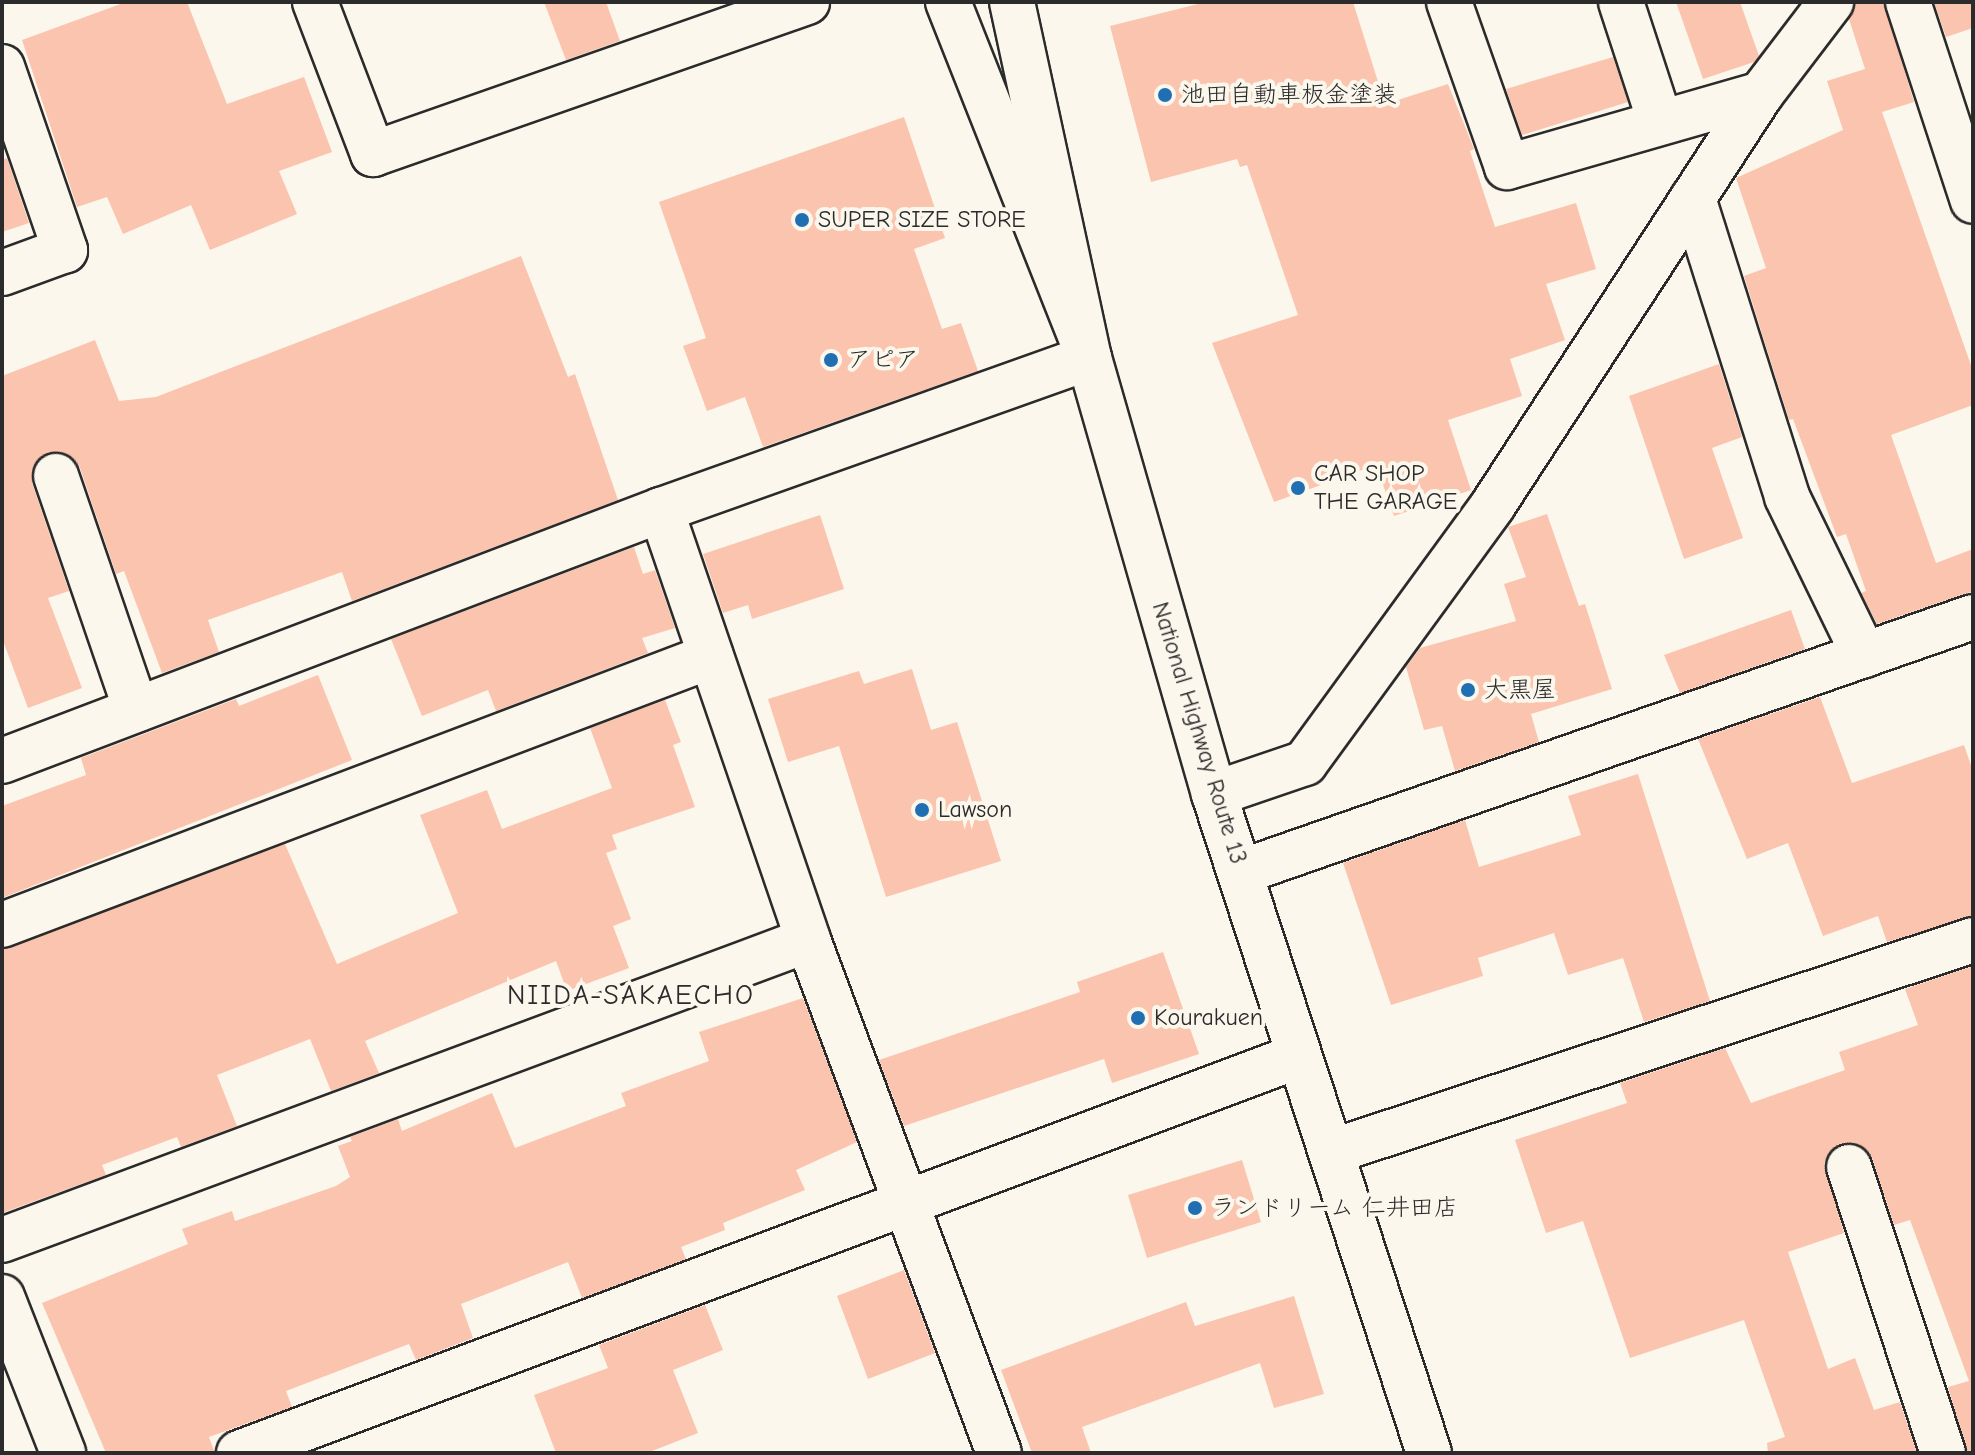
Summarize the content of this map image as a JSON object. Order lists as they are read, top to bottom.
{
  "streets": {
    "main road": ["National Highway Route 13"]
  },
  "districts": ["NIIDA-SAKAECHO"],
  "places": [
    "池田自動車板金塗装",
    "SUPER SIZE STORE",
    "アピア",
    "CAR SHOP THE GARAGE",
    "大黒屋",
    "Lawson",
    "Kourakuen",
    "ランドリーム 仁井田店"
  ]
}
